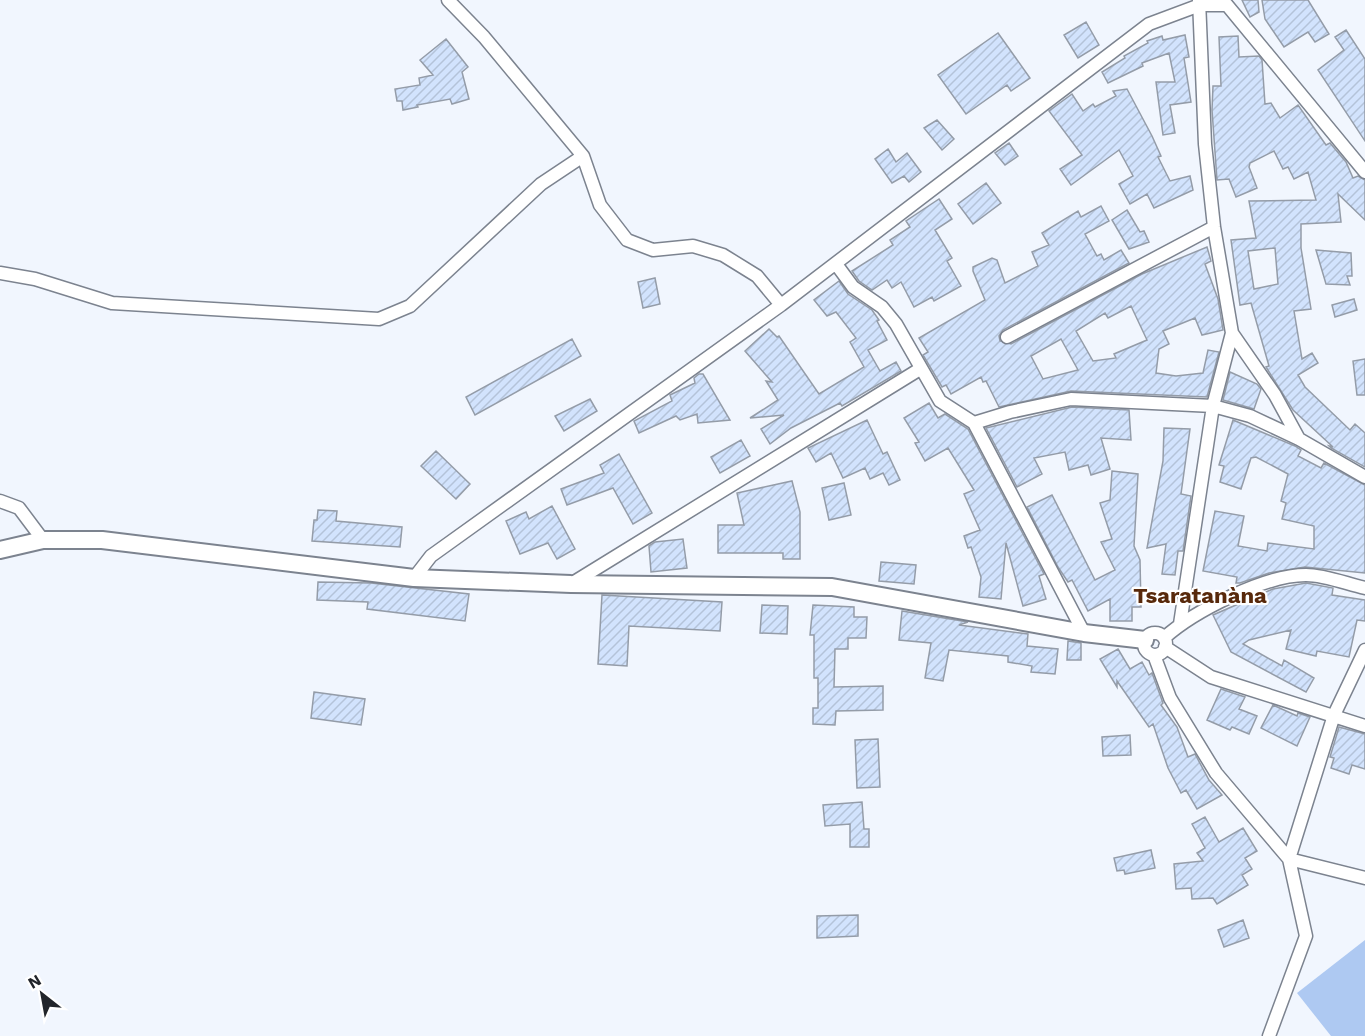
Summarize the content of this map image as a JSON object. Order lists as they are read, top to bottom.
{
  "districts": ["Tsaratanàna"],
  "north": "top left"
}
